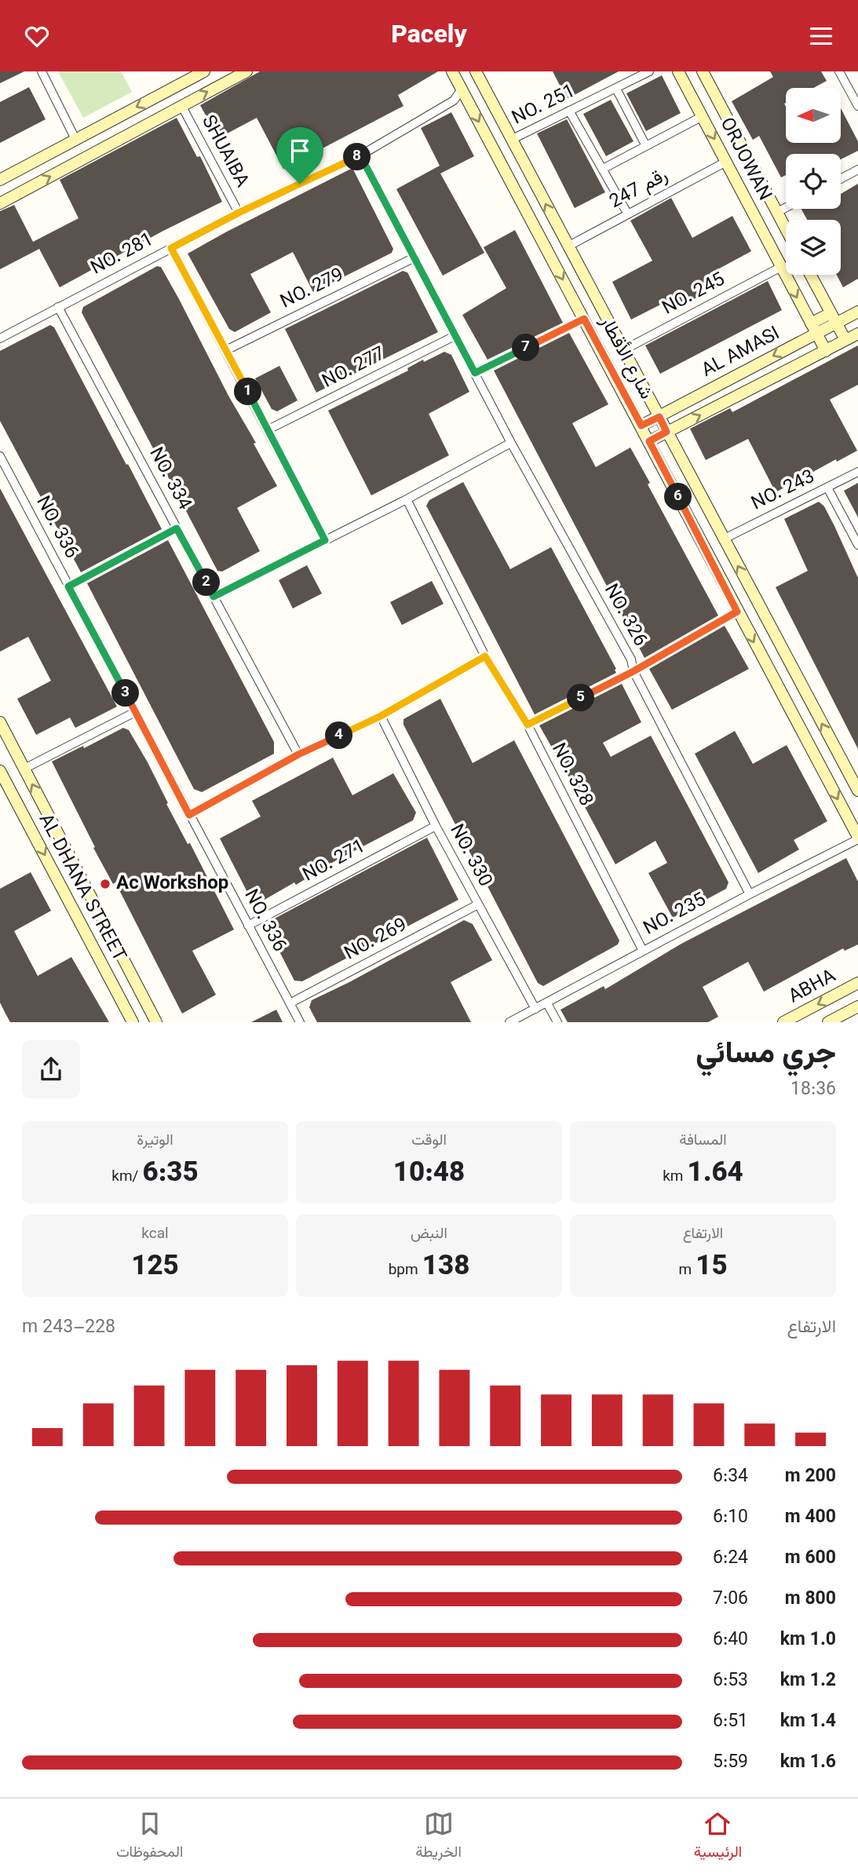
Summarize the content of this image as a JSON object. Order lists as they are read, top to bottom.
{
  "streets": {
    "street": [
      "NO. 251",
      "SHUAIBA",
      "ORJOWAN",
      "رقم 247",
      "NO. 281",
      "NO. 279",
      "NO. 245",
      "AL AMASI",
      "شارع الأقطار",
      "NO. 277",
      "NO. 334",
      "NO. 243",
      "NO. 336",
      "NO. 326",
      "NO. 328",
      "NO. 330",
      "NO. 271",
      "AL DHANA STREET",
      "NO. 235",
      "NO. 269",
      "ABHA"
    ]
  },
  "crossings": [
    ["NO. 251", "شارع الأقطار"],
    ["SHUAIBA", "NO. 281"],
    ["ORJOWAN", "رقم 247"],
    ["ORJOWAN", "NO. 245"],
    ["ORJOWAN", "AL AMASI"],
    ["رقم 247", "شارع الأقطار"],
    ["NO. 281", "شارع الأقطار"],
    ["NO. 281", "NO. 334"],
    ["NO. 281", "NO. 326"],
    ["NO. 279", "NO. 326"],
    ["NO. 245", "شارع الأقطار"],
    ["AL AMASI", "شارع الأقطار"],
    ["شارع الأقطار", "NO. 243"],
    ["شارع الأقطار", "NO. 235"],
    ["NO. 277", "NO. 326"],
    ["NO. 336", "NO. 271"],
    ["NO. 336", "NO. 269"],
    ["NO. 326", "NO. 235"],
    ["NO. 328", "NO. 235"],
    ["NO. 330", "NO. 271"],
    ["NO. 330", "NO. 235"],
    ["NO. 330", "NO. 269"]
  ],
  "places": ["Ac Workshop"],
  "north": "left",
  "page": {
    "header": "Pacely",
    "pins": [
      "8",
      "7",
      "1",
      "6",
      "2",
      "3",
      "5",
      "4"
    ],
    "heading": ["جري مسائي", "18:36"],
    "stats": [
      ["المسافة", "1.64 km"],
      ["الوقت", "10:48"],
      ["الوتيرة", "6:35 /km"],
      ["الارتفاع", "15 m"],
      ["النبض", "138 bpm"],
      ["kcal", "125"]
    ],
    "chart": ["الارتفاع", "228–243 m"],
    "list": [
      {
        "name": "200 m",
        "note": "6:34"
      },
      {
        "name": "400 m",
        "note": "6:10"
      },
      {
        "name": "600 m",
        "note": "6:24"
      },
      {
        "name": "800 m",
        "note": "7:06"
      },
      {
        "name": "1.0 km",
        "note": "6:40"
      },
      {
        "name": "1.2 km",
        "note": "6:53"
      },
      {
        "name": "1.4 km",
        "note": "6:51"
      },
      {
        "name": "1.6 km",
        "note": "5:59"
      }
    ],
    "tabs": ["الرئيسية", "الخريطة", "المحفوظات"]
  }
}
